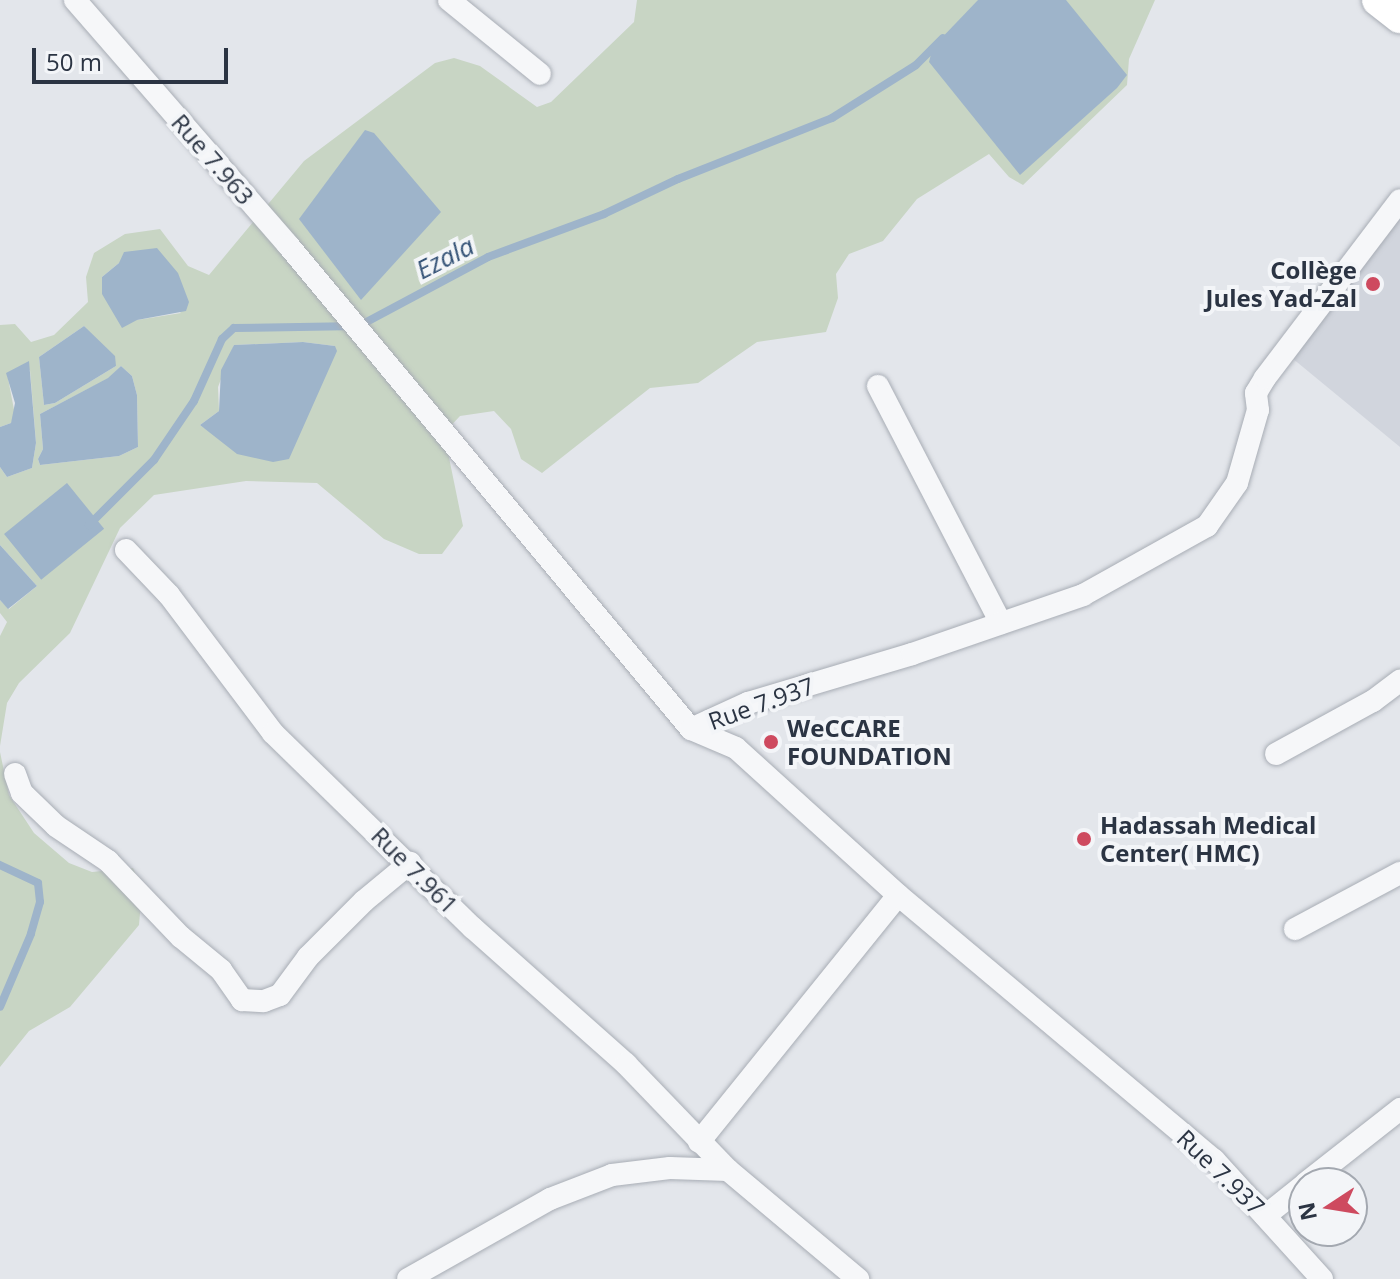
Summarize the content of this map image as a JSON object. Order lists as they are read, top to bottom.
{
  "streets": {
    "street": ["Rue 7.963", "Rue 7.937", "Rue 7.961"]
  },
  "crossings": [
    ["Rue 7.963", "Rue 7.937"]
  ],
  "water": ["Ezala"],
  "places": ["Collège Jules Yad-Zal", "WeCCARE FOUNDATION", "Hadassah Medical Center( HMC)"],
  "scale_bar": "50 m",
  "north": "left"
}
